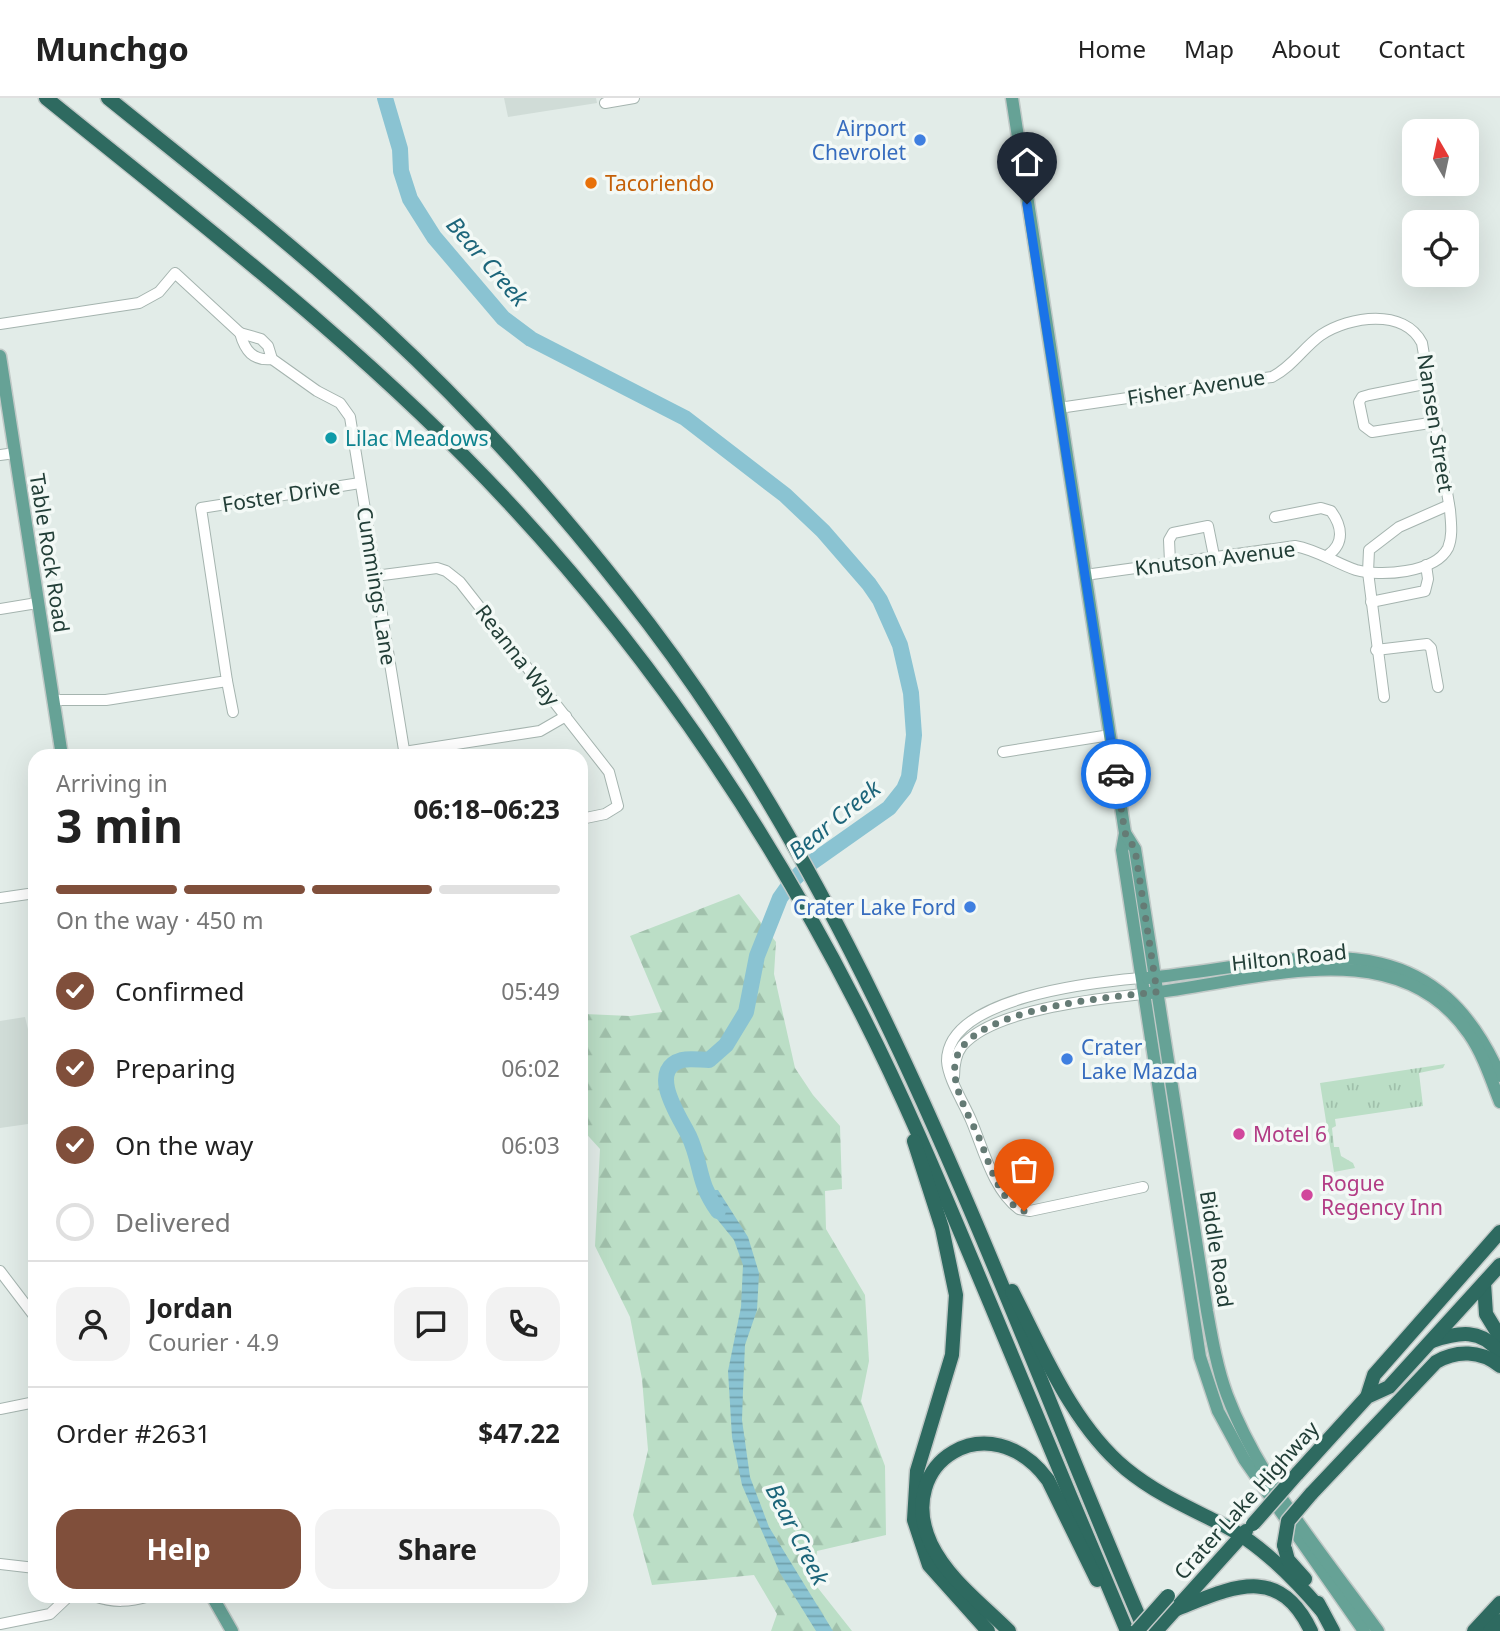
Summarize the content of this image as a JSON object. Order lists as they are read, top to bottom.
{
  "streets": {
    "highway": ["Crater Lake Highway"],
    "main road": ["Table Rock Road", "Hilton Road", "Biddle Road"],
    "street": [
      "Fisher Avenue",
      "Nansen Street",
      "Foster Drive",
      "Knutson Avenue",
      "Cummings Lane",
      "Reanna Way"
    ]
  },
  "crossings": [
    ["Fisher Avenue", "Nansen Street"],
    ["Fisher Avenue", "Biddle Road"],
    ["Nansen Street", "Knutson Avenue"],
    ["Foster Drive", "Cummings Lane"],
    ["Knutson Avenue", "Biddle Road"],
    ["Cummings Lane", "Reanna Way"],
    ["Hilton Road", "Biddle Road"]
  ],
  "water": ["Bear Creek"],
  "places": [
    "Airport Chevrolet",
    "Tacoriendo",
    "Lilac Meadows",
    "Crater Lake Ford",
    "Crater Lake Mazda",
    "Motel 6",
    "Rogue Regency Inn"
  ],
  "north": "top",
  "page": {
    "header": "Munchgo",
    "nav": [
      "Home",
      "Map",
      "About",
      "Contact"
    ],
    "heading": ["3 min", "Arriving in", "06:18–06:23"],
    "panel": [
      "Jordan",
      "Courier · 4.9",
      "Order #2631",
      "$47.22"
    ],
    "bar": "On the way · 450 m",
    "list": [
      ["Confirmed", "05:49"],
      ["Preparing", "06:02"],
      ["On the way", "06:03"],
      "Delivered"
    ],
    "buttons": ["Help", "Share"]
  }
}
